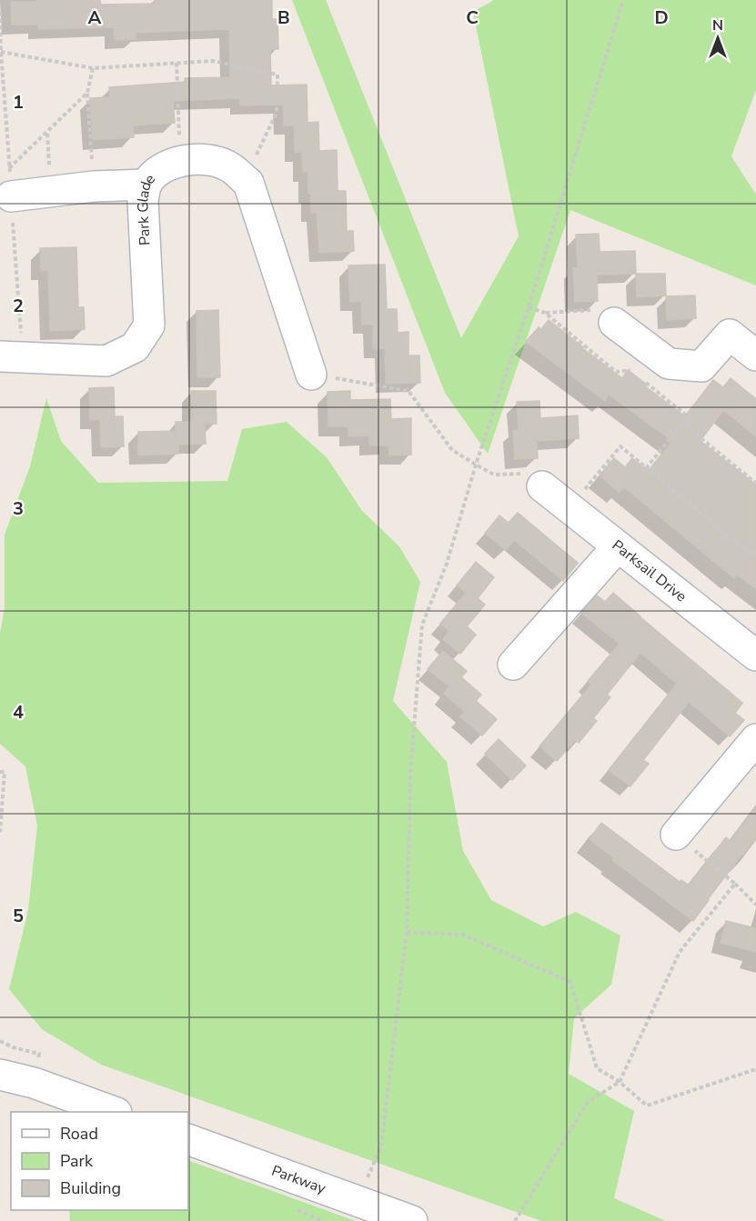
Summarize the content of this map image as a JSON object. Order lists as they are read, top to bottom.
{
  "streets": {
    "street": ["Park Glade", "Parksail Drive", "Parkway"]
  },
  "legend": ["Road", "Park", "Building"],
  "north": "top",
  "grid": {
    "columns": [
      "A",
      "B",
      "C",
      "D"
    ],
    "rows": [
      "1",
      "2",
      "3",
      "4",
      "5"
    ]
  }
}
